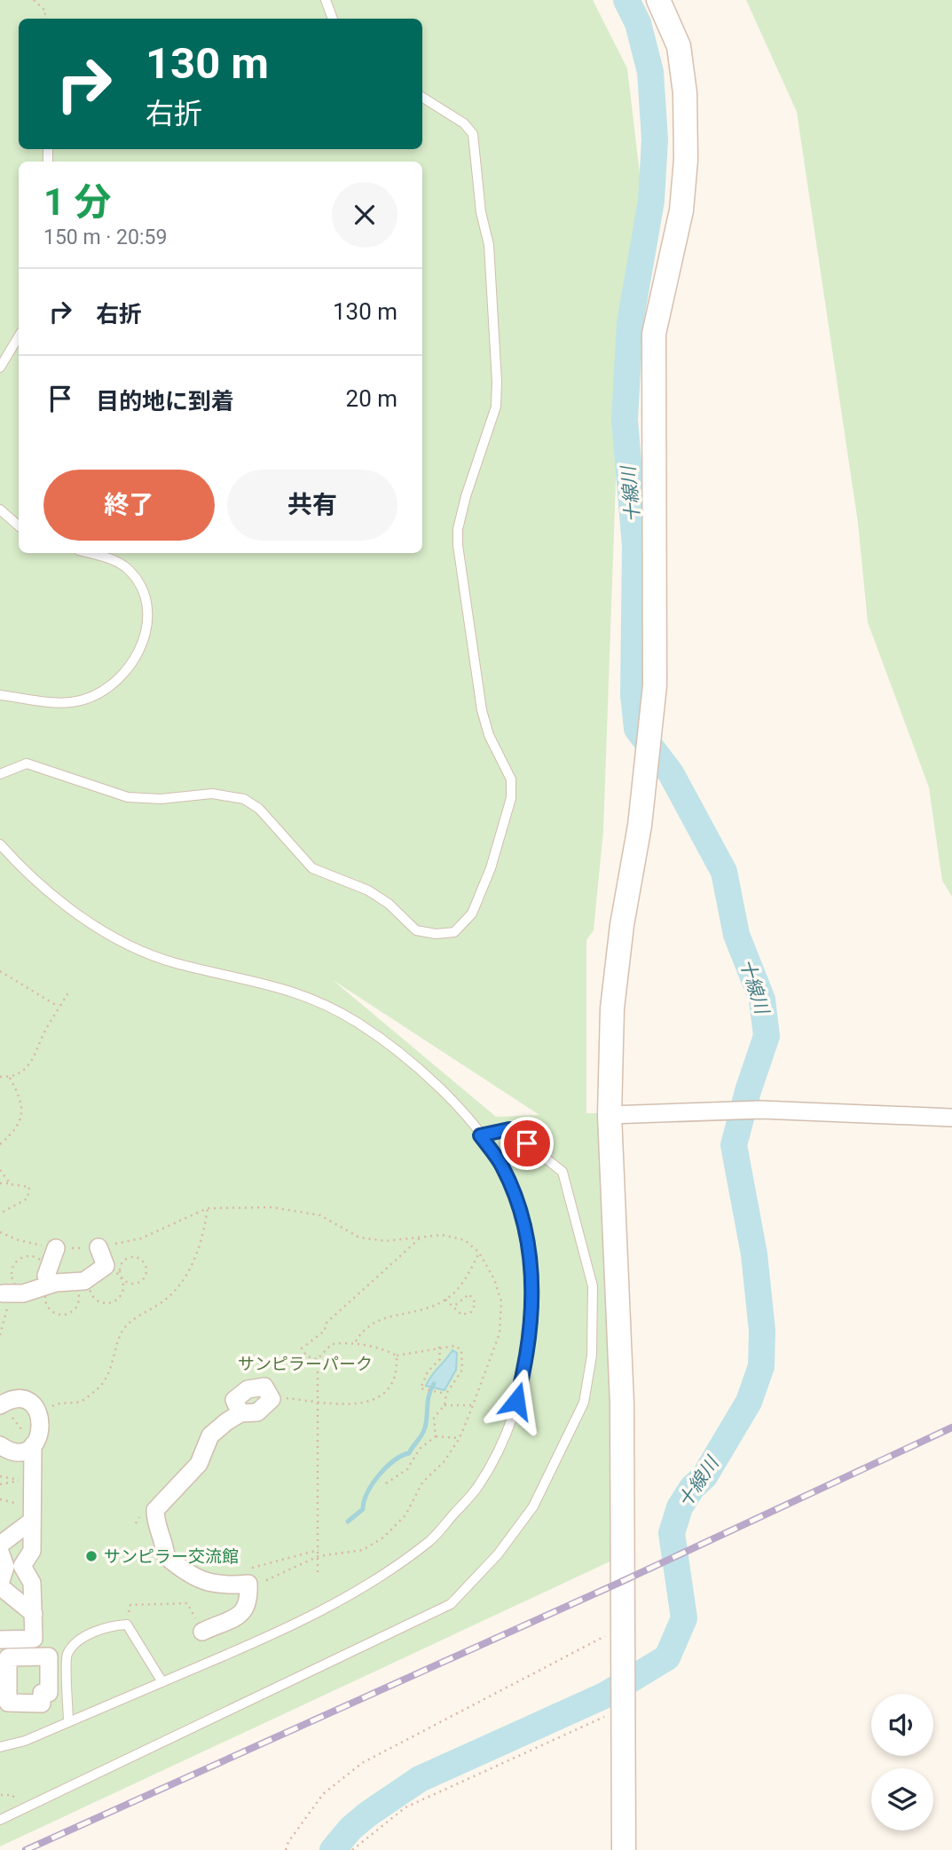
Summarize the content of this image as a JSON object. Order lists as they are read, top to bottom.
{
  "water": ["十線川"],
  "parks": ["サンピラーパーク"],
  "places": ["サンピラー交流館"],
  "page": {
    "turn": ["130 m", "右折"],
    "heading": ["1 分", "150 m · 20:59"],
    "list": [
      {
        "name": "右折",
        "value": "130 m"
      },
      {
        "name": "目的地に到着",
        "value": "20 m"
      }
    ],
    "buttons": ["終了", "共有"]
  }
}
